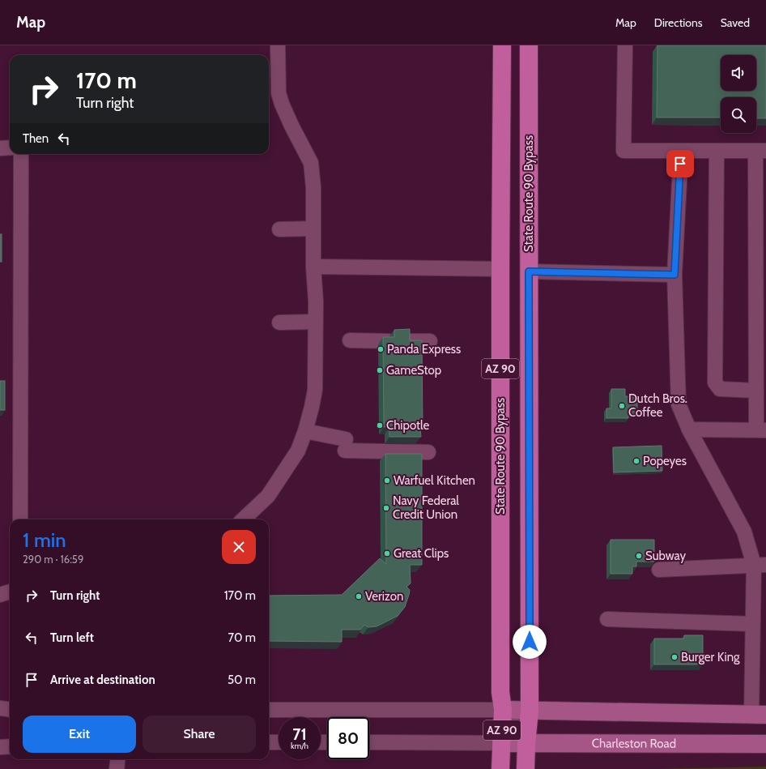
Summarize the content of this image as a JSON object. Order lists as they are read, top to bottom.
{
  "streets": {
    "highway": ["State Route 90 Bypass", "AZ 90"],
    "main road": ["Charleston Road"]
  },
  "crossings": [
    ["State Route 90 Bypass", "Charleston Road"]
  ],
  "places": [
    "Panda Express",
    "GameStop",
    "Dutch Bros. Coffee",
    "Chipotle",
    "Popeyes",
    "Warfuel Kitchen",
    "Navy Federal Credit Union",
    "Great Clips",
    "Subway",
    "Verizon",
    "Burger King"
  ],
  "page": {
    "header": "Map",
    "nav": ["Map", "Directions", "Saved"],
    "turn": ["170 m", "Turn right"],
    "then": "Then",
    "heading": ["1 min", "290 m · 16:59"],
    "list": [
      {
        "name": "Turn right",
        "value": "170 m"
      },
      {
        "name": "Turn left",
        "value": "70 m"
      },
      {
        "name": "Arrive at destination",
        "value": "50 m"
      }
    ],
    "buttons": ["Exit", "Share"],
    "speed": "71 km/h",
    "limit": "80"
  }
}
